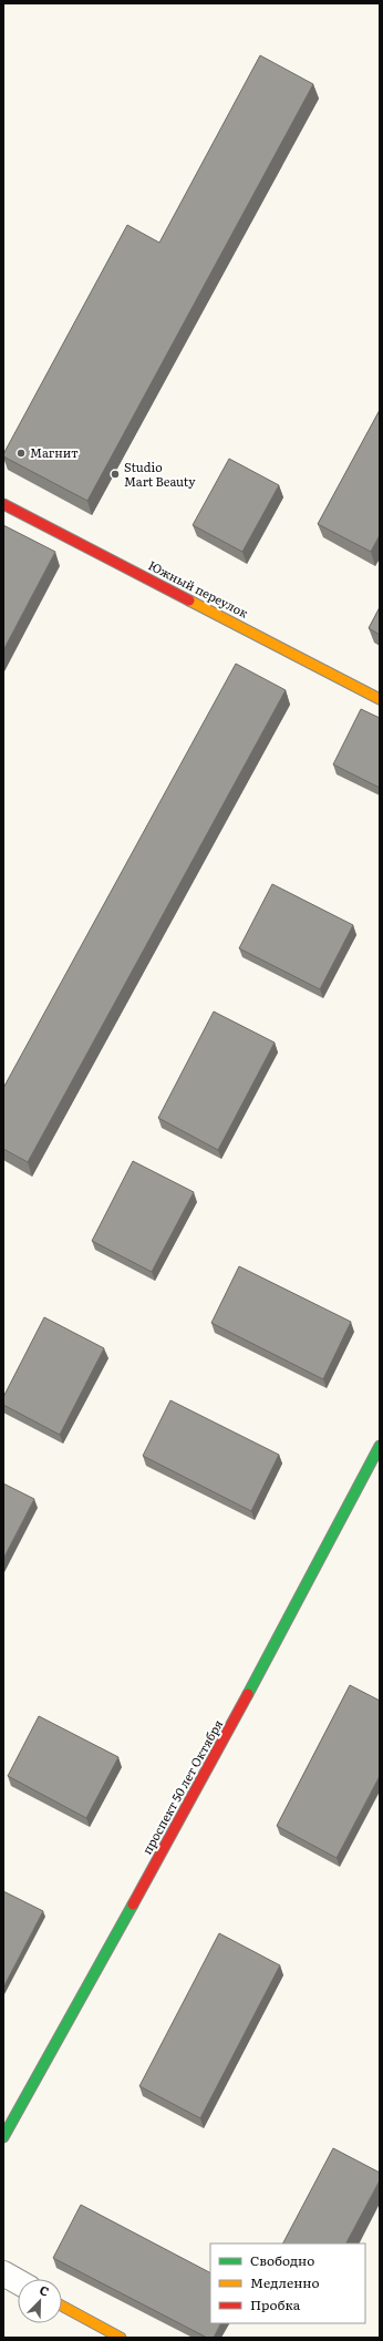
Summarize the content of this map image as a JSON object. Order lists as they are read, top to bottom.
{
  "streets": {
    "main road": ["Южный переулок", "проспект 50 лет Октября"]
  },
  "places": ["Магнит", "Studio Mart Beauty"],
  "legend": ["Свободно", "Медленно", "Пробка"],
  "north": "top right"
}
